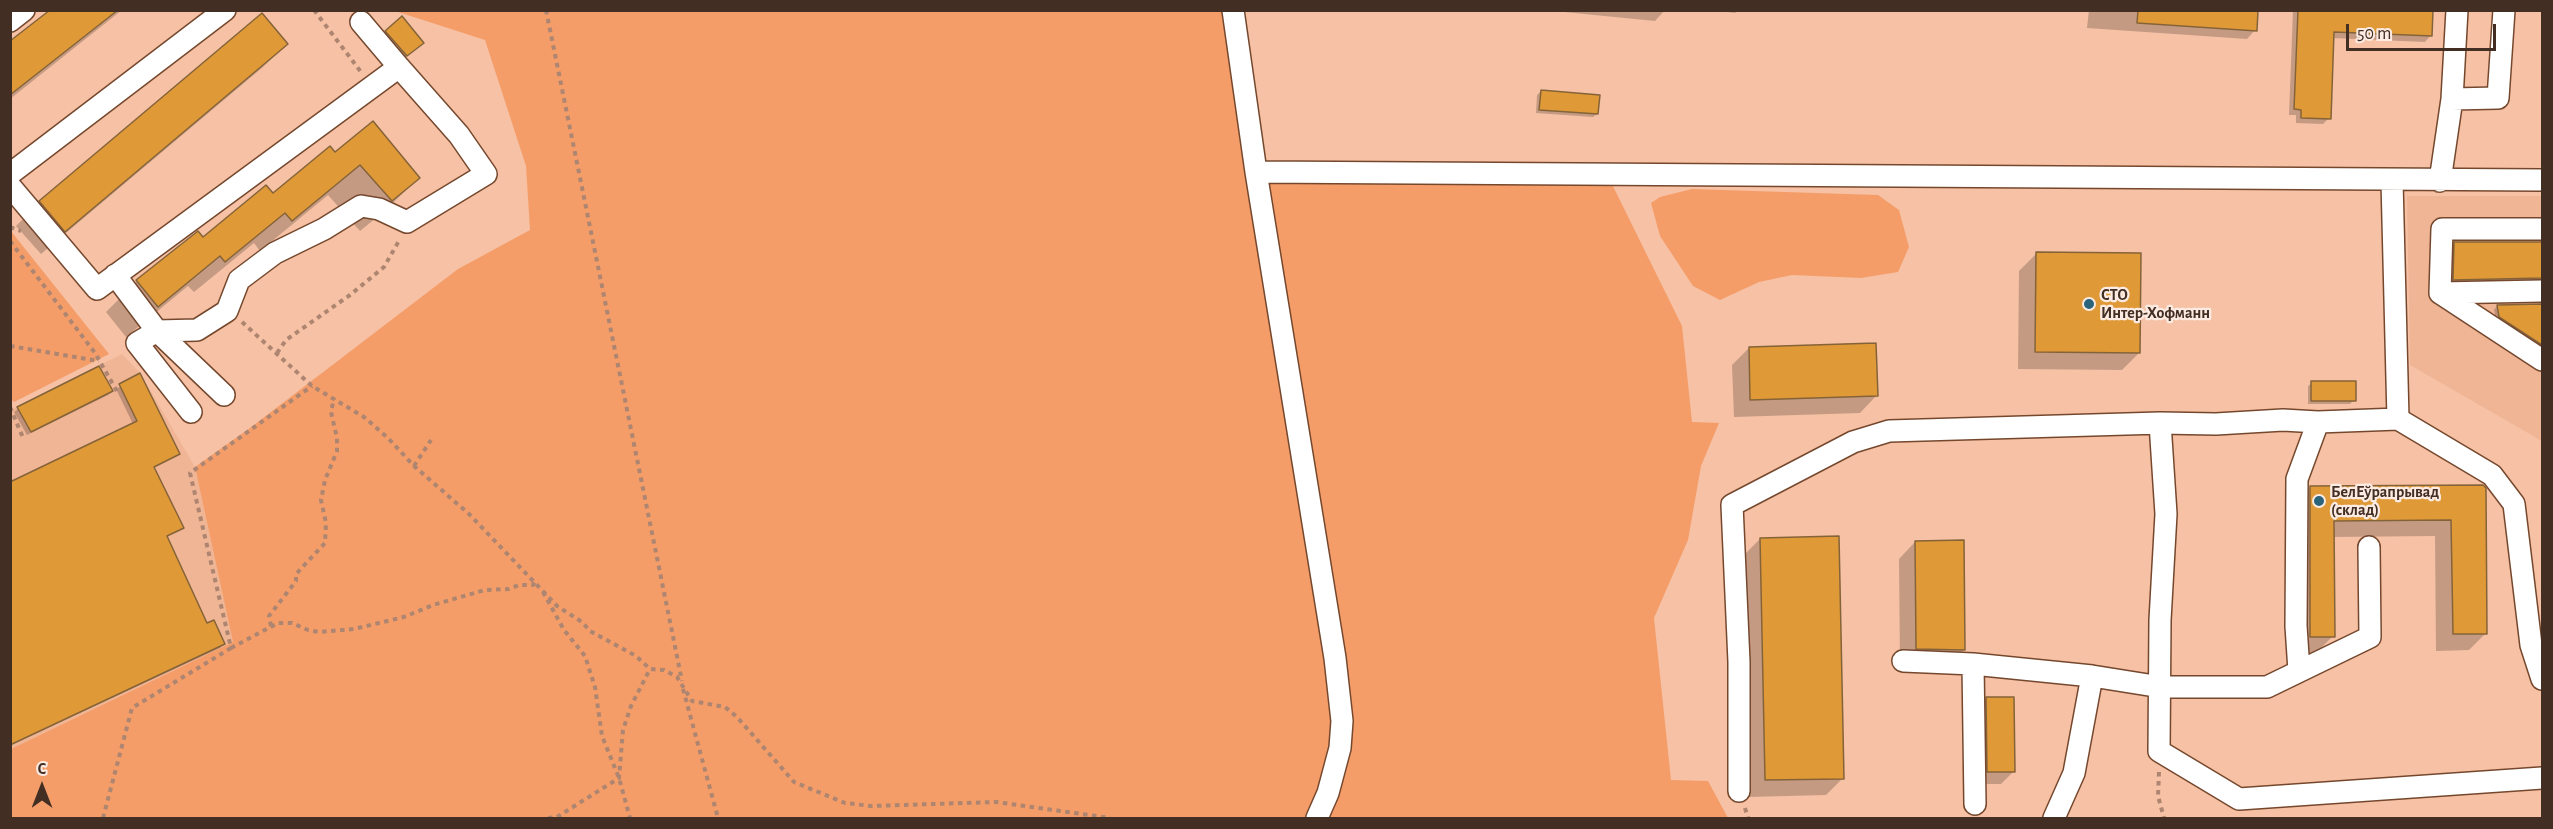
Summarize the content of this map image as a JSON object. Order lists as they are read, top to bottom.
{
  "places": ["СТО Интер-Хофманн", "БелЕўрапрывад (склад)"],
  "scale_bar": "50 m",
  "north": "top"
}
